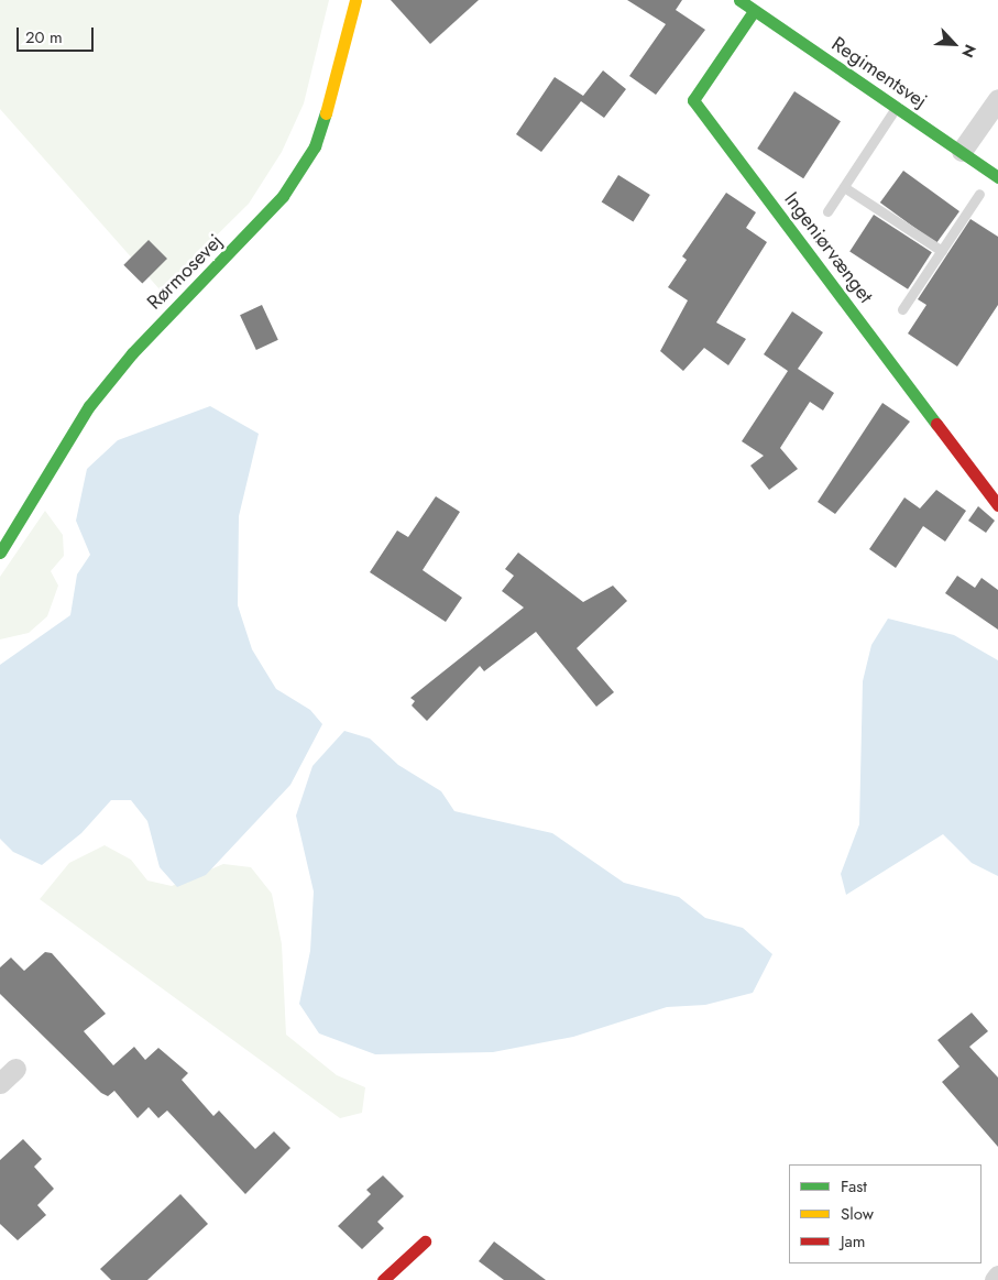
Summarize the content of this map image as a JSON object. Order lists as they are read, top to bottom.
{
  "streets": {
    "street": ["Regimentsvej", "Ingeniørvænget", "Rørmosevej"]
  },
  "crossings": [
    ["Regimentsvej", "Ingeniørvænget"]
  ],
  "legend": ["Fast", "Slow", "Jam"],
  "scale_bar": "20 m",
  "north": "bottom right"
}
